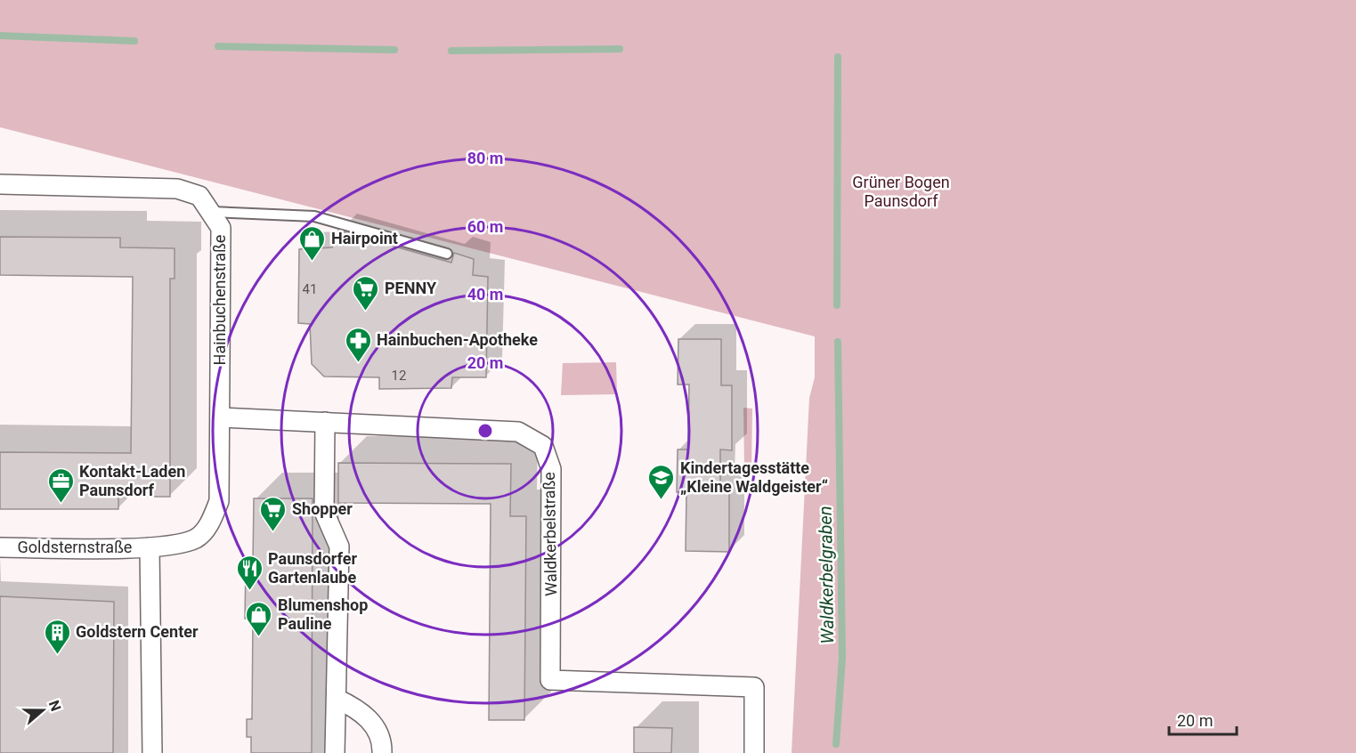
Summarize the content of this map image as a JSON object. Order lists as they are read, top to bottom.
{
  "streets": {
    "street": ["Hainbuchenstraße", "Waldkerbelstraße", "Goldsternstraße"]
  },
  "crossings": [
    ["Hainbuchenstraße", "Waldkerbelstraße"],
    ["Hainbuchenstraße", "Goldsternstraße"]
  ],
  "water": ["Waldkerbelgraben"],
  "parks": ["Grüner Bogen Paunsdorf"],
  "places": {
    "shop": ["Hairpoint", "Blumenshop Pauline"],
    "supermarket": ["PENNY", "Shopper"],
    "pharmacy": ["Hainbuchen-Apotheke"],
    "school or university": ["Kindertagesstätte „Kleine Waldgeister“"],
    "office": ["Kontakt-Laden Paunsdorf"],
    "restaurant": ["Paunsdorfer Gartenlaube"],
    "building": ["Goldstern Center"]
  },
  "house_numbers": ["41", "12"],
  "scale_bar": "20 m",
  "north": "right",
  "rings": [
    "80 m",
    "60 m",
    "40 m",
    "20 m"
  ]
}
